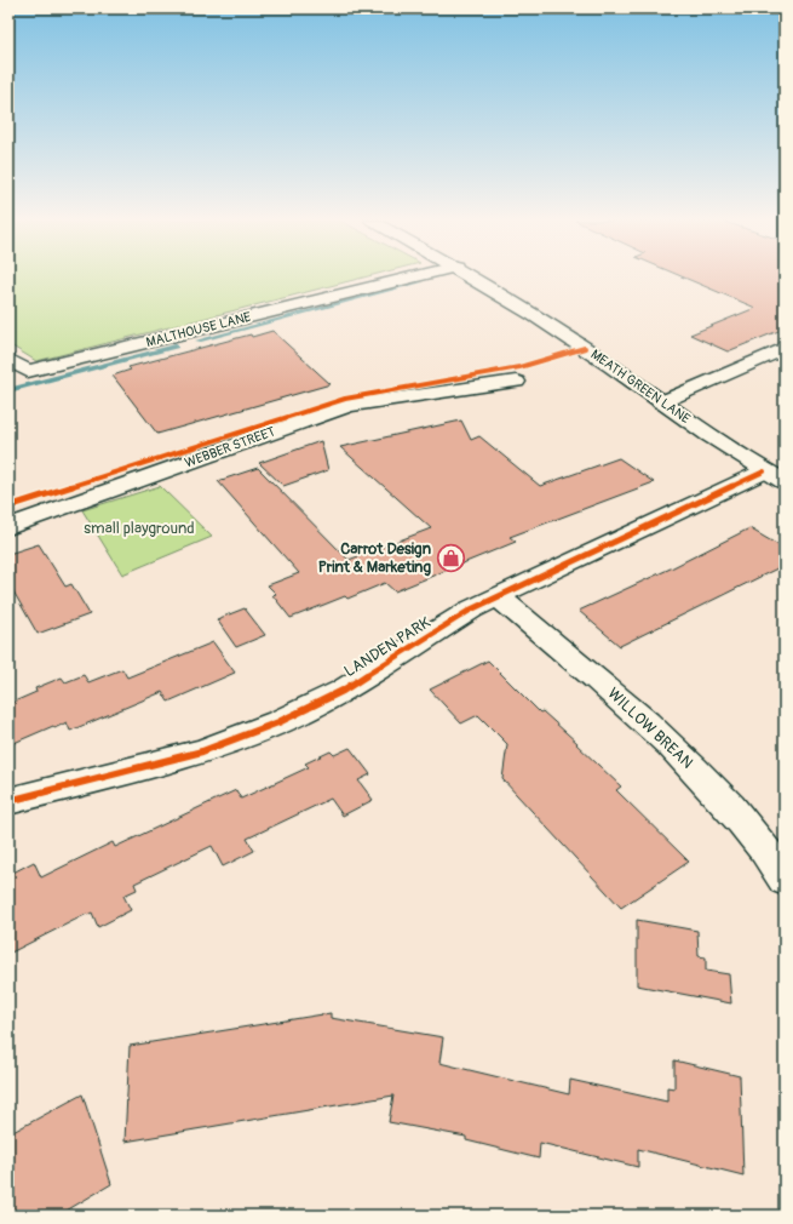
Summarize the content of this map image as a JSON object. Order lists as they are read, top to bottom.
{
  "streets": {
    "street": [
      "MALTHOUSE LANE",
      "MEATH GREEN LANE",
      "WEBBER STREET",
      "LANDEN PARK",
      "WILLOW BREAN"
    ]
  },
  "crossings": [
    ["MEATH GREEN LANE", "LANDEN PARK"],
    ["LANDEN PARK", "WILLOW BREAN"]
  ],
  "parks": ["small playground"],
  "places": {
    "shop": ["Carrot Design Print & Marketing"]
  }
}
